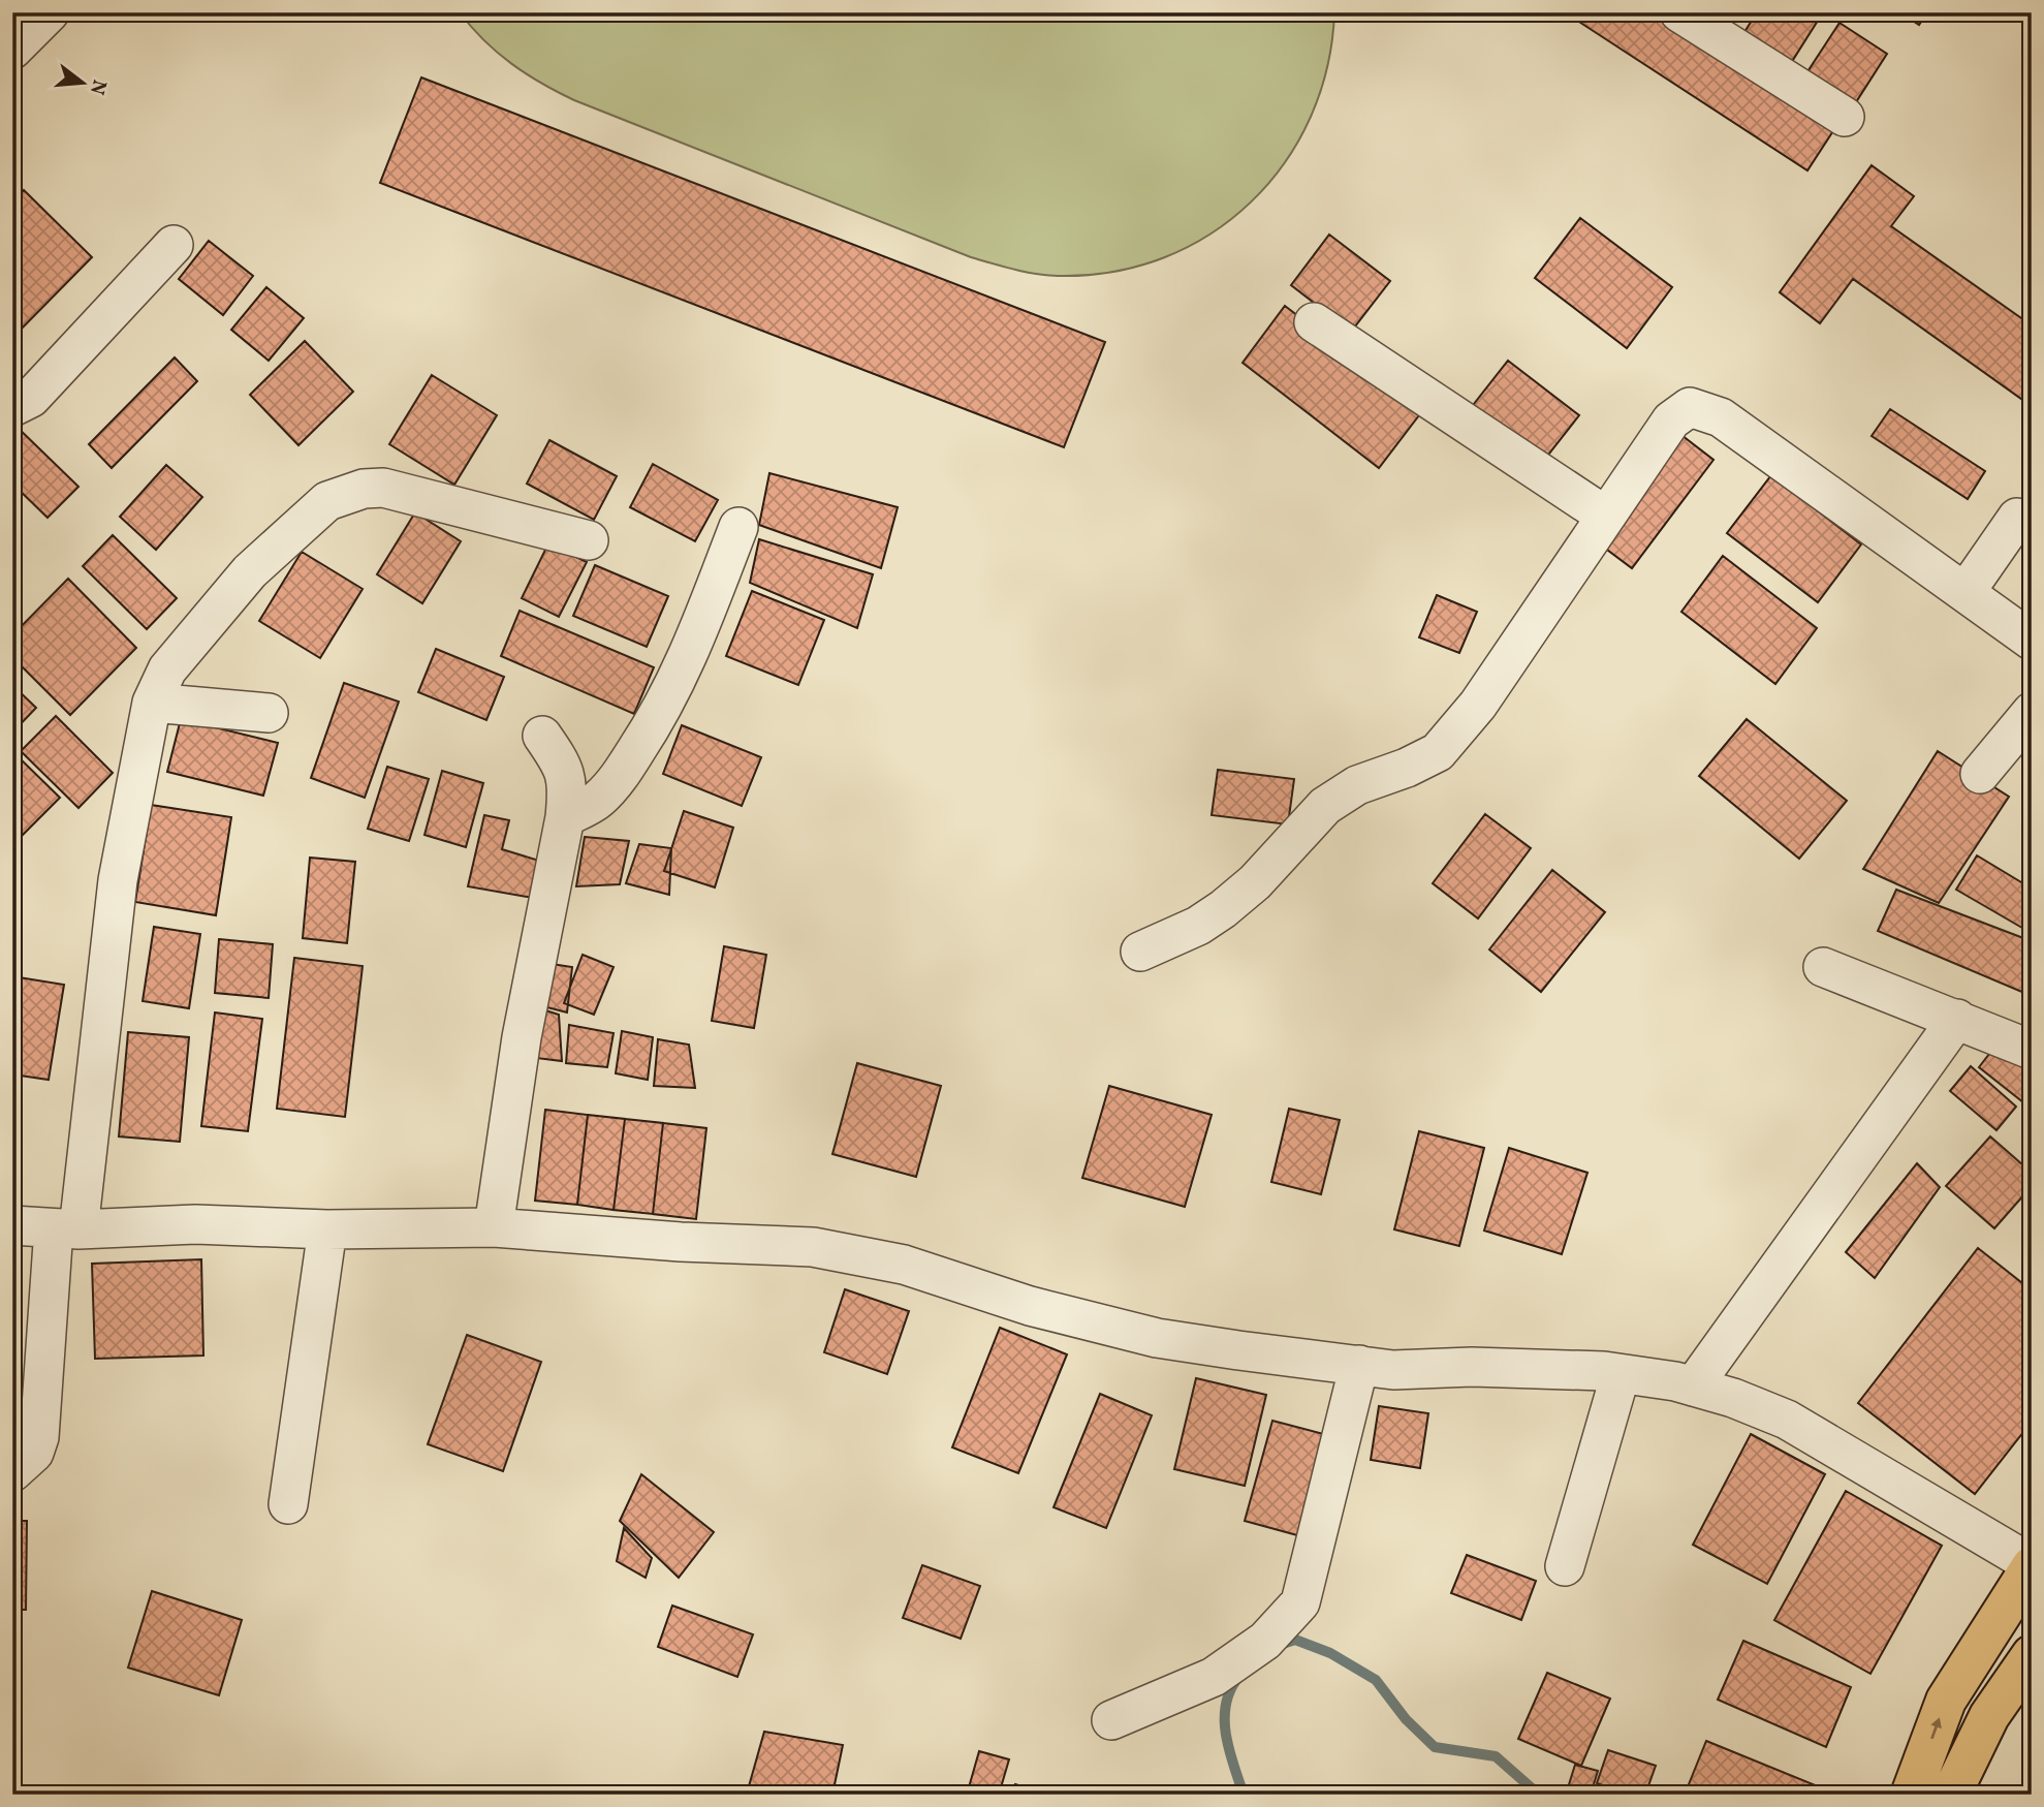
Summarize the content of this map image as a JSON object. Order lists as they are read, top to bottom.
{
  "north": "right"
}
